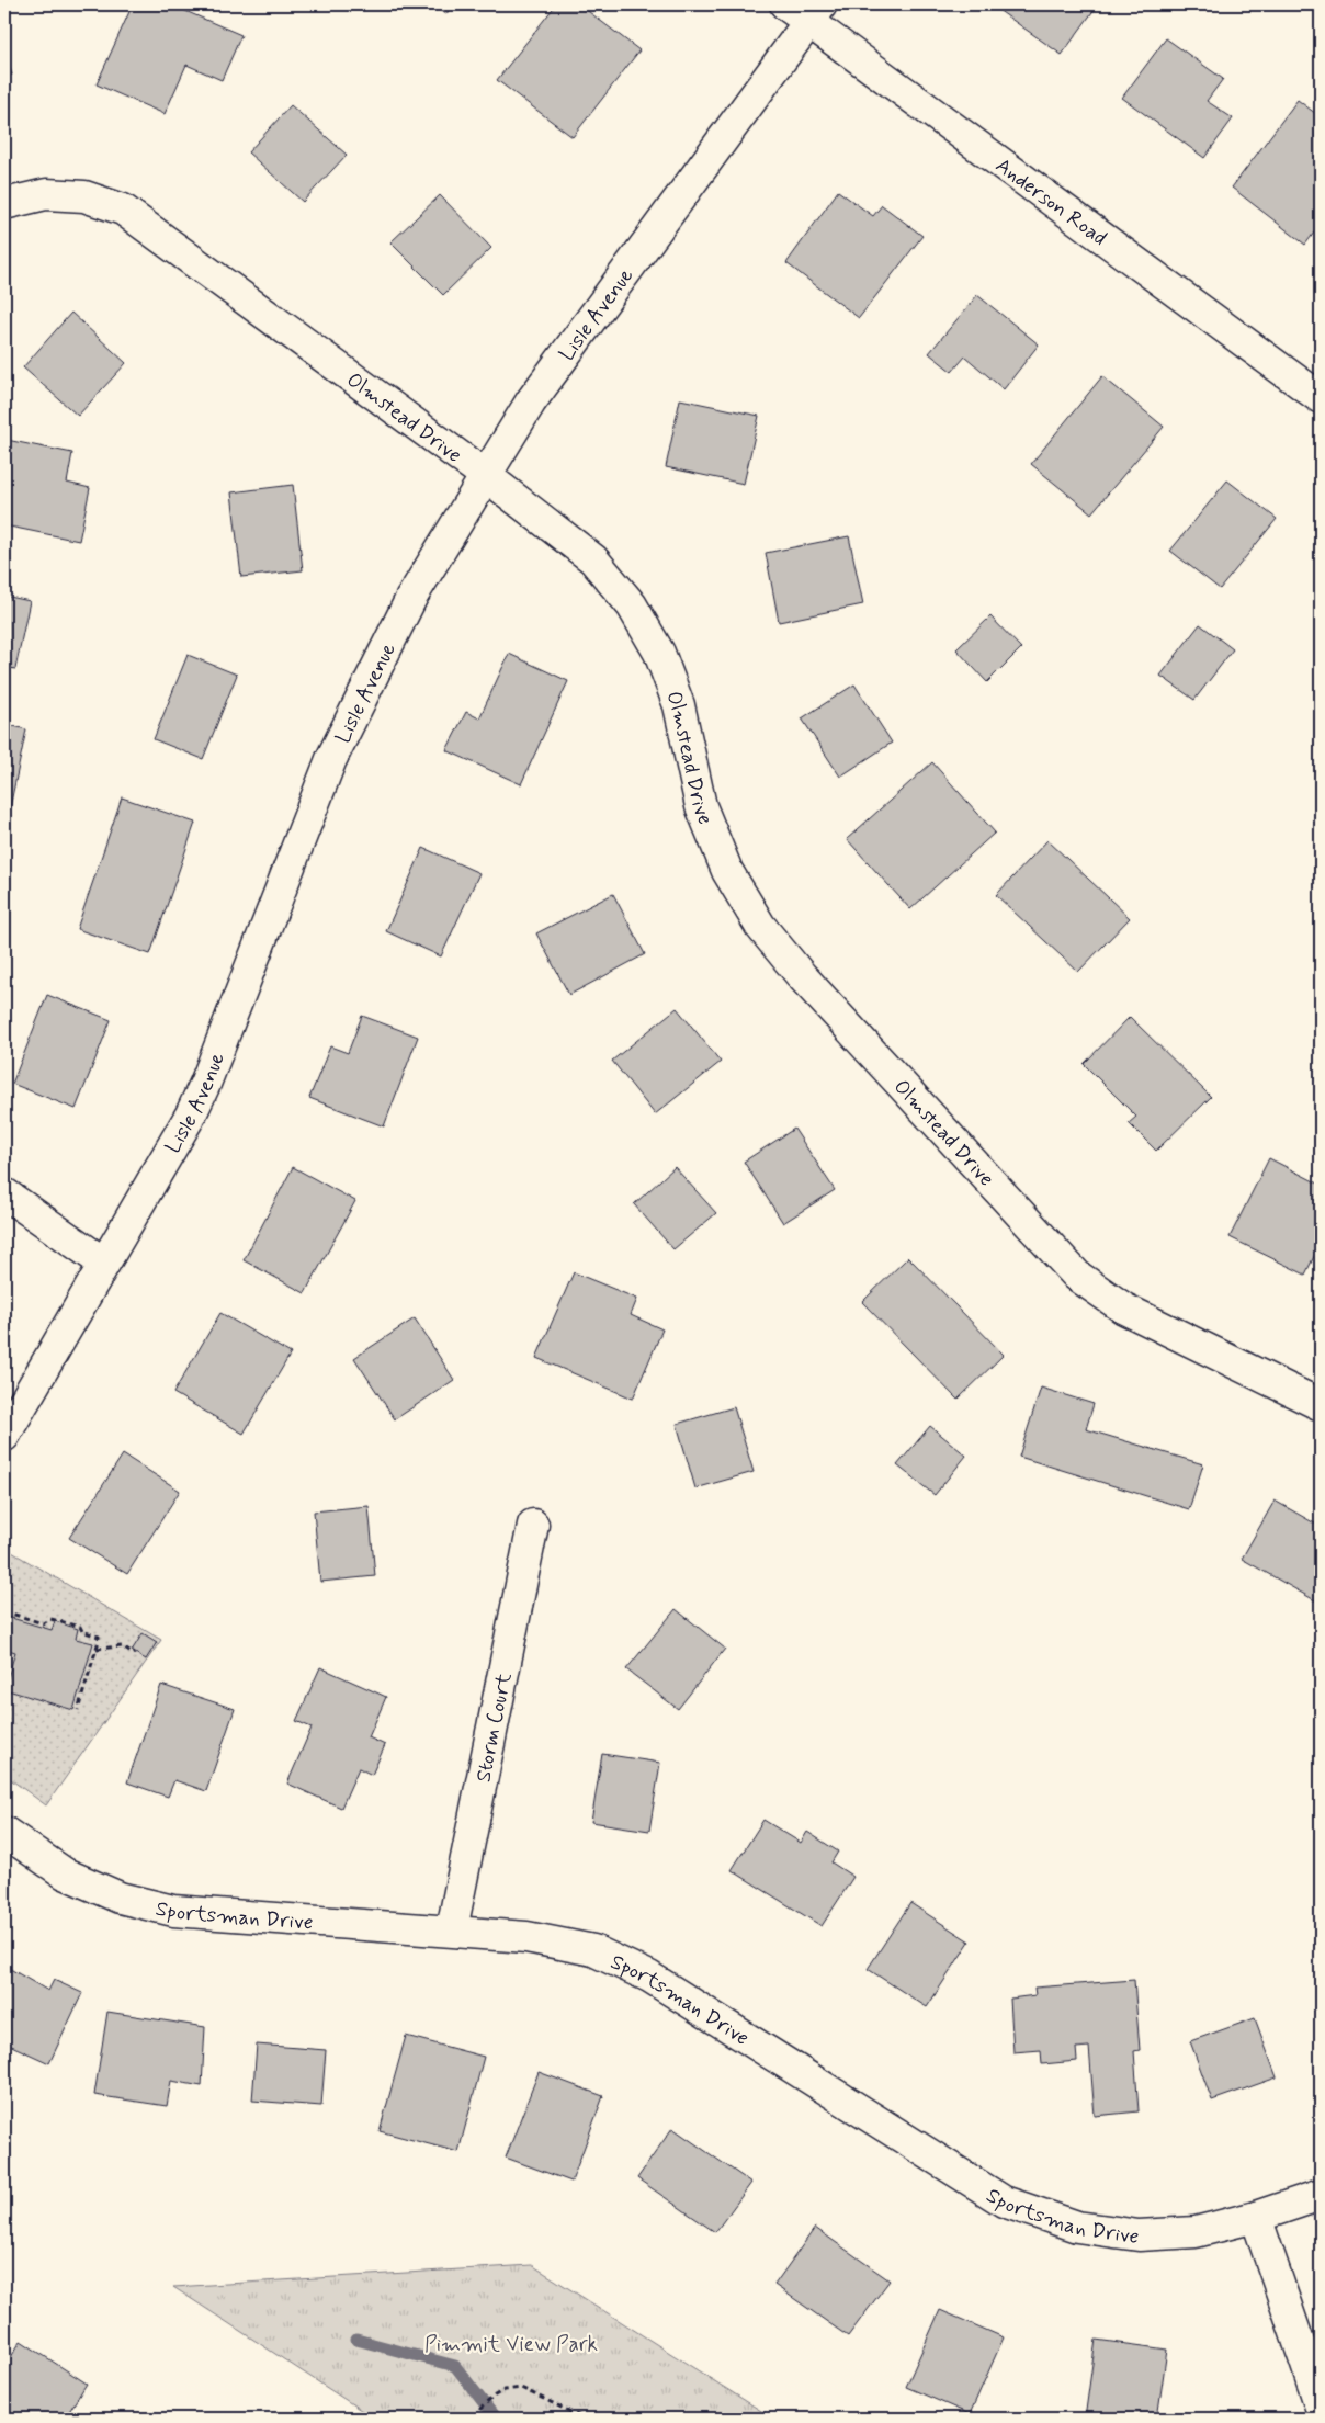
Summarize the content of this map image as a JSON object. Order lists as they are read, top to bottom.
{
  "streets": {
    "street": [
      "Anderson Road",
      "Lisle Avenue",
      "Olmstead Drive",
      "Storm Court",
      "Sportsman Drive"
    ]
  },
  "crossings": [
    ["Anderson Road", "Lisle Avenue"],
    ["Lisle Avenue", "Olmstead Drive"],
    ["Storm Court", "Sportsman Drive"]
  ],
  "parks": ["Pimmit View Park"]
}
